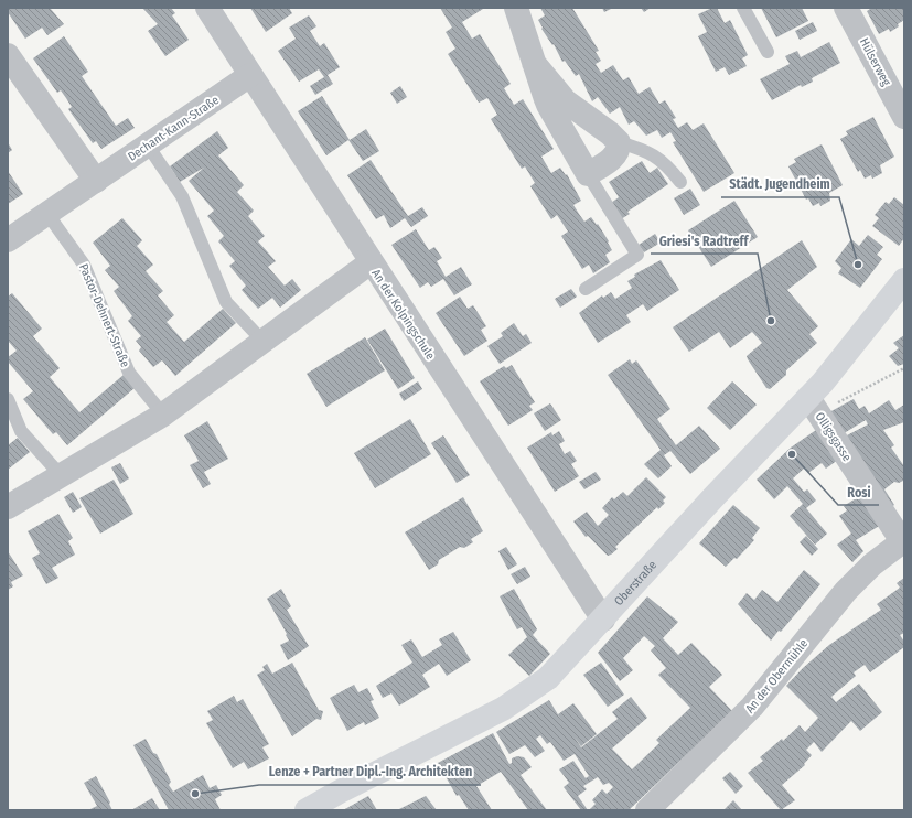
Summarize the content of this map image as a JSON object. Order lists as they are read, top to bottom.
{
  "streets": {
    "street": [
      "Hülserweg",
      "Dechant-Kann-Straße",
      "An der Kolpingschule",
      "Olligsgasse",
      "Oberstraße",
      "An der Obermühle"
    ],
    "lane": ["Pastor-Dehnert-Straße"]
  },
  "crossings": [
    ["Dechant-Kann-Straße", "An der Kolpingschule"],
    ["Dechant-Kann-Straße", "Pastor-Dehnert-Straße"],
    ["An der Kolpingschule", "Oberstraße"],
    ["Olligsgasse", "Oberstraße"],
    ["Olligsgasse", "An der Obermühle"]
  ],
  "places": [
    "Städt. Jugendheim",
    "Griesi's Radtreff",
    "Rosi",
    "Lenze + Partner Dipl.-Ing. Architekten"
  ]
}
